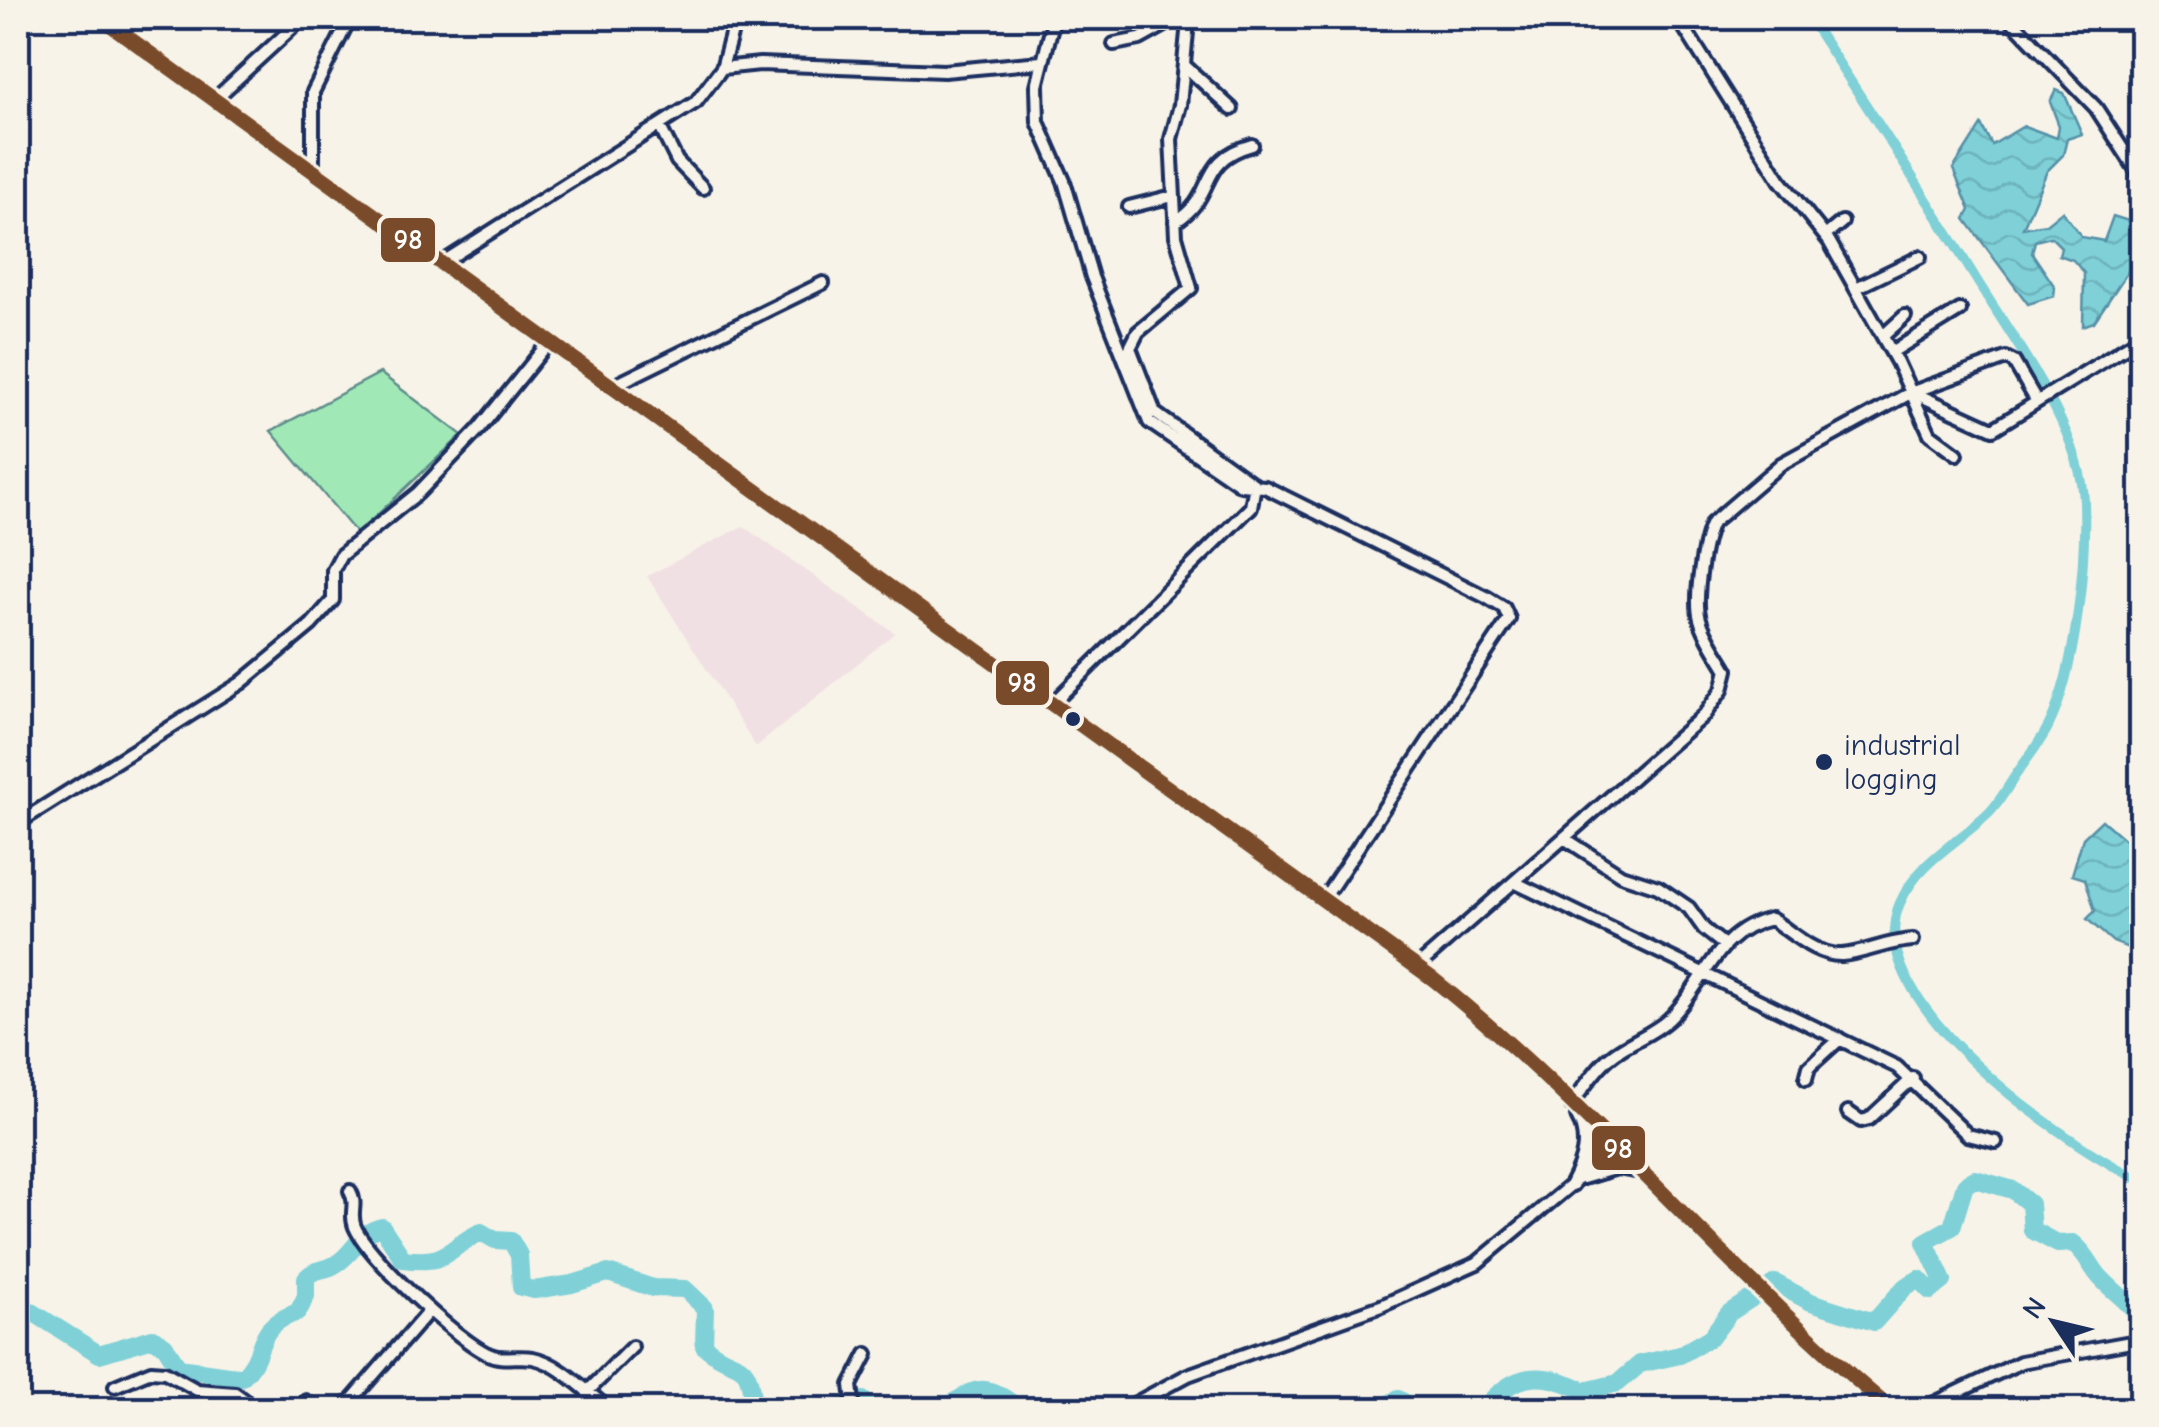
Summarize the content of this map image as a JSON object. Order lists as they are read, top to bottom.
{
  "places": ["industrial logging"],
  "lines": ["transit line 98"],
  "north": "top left"
}
